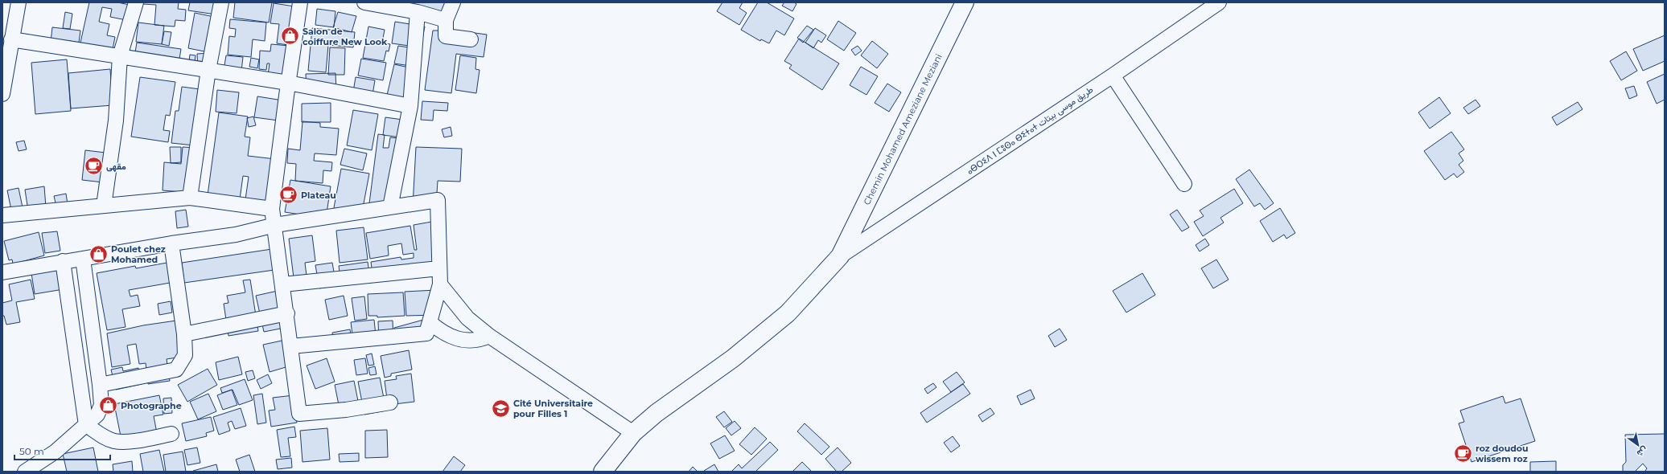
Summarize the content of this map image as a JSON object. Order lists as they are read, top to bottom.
{
  "streets": {
    "main road": ["Chemin Mohamed Ameziane Meziani"],
    "street": ["ⴰⴱⵔⵉⴷ ⵏ ⵎⵓⵙⴰ ⴱⵉⵜⴰⵜ طريق موسى بيتات"]
  },
  "crossings": [
    ["Chemin Mohamed Ameziane Meziani", "ⴰⴱⵔⵉⴷ ⵏ ⵎⵓⵙⴰ ⴱⵉⵜⴰⵜ طريق موسى بيتات"]
  ],
  "places": {
    "shop": ["Salon de coiffure New Look", "Poulet chez Mohamed", "Photographe"],
    "cafe": ["مقهى", "Plateau", "roz doudou wissem roz"],
    "school or university": ["Cité Universitaire pour Filles 1"]
  },
  "scale_bar": "50 m",
  "north": "bottom right"
}
